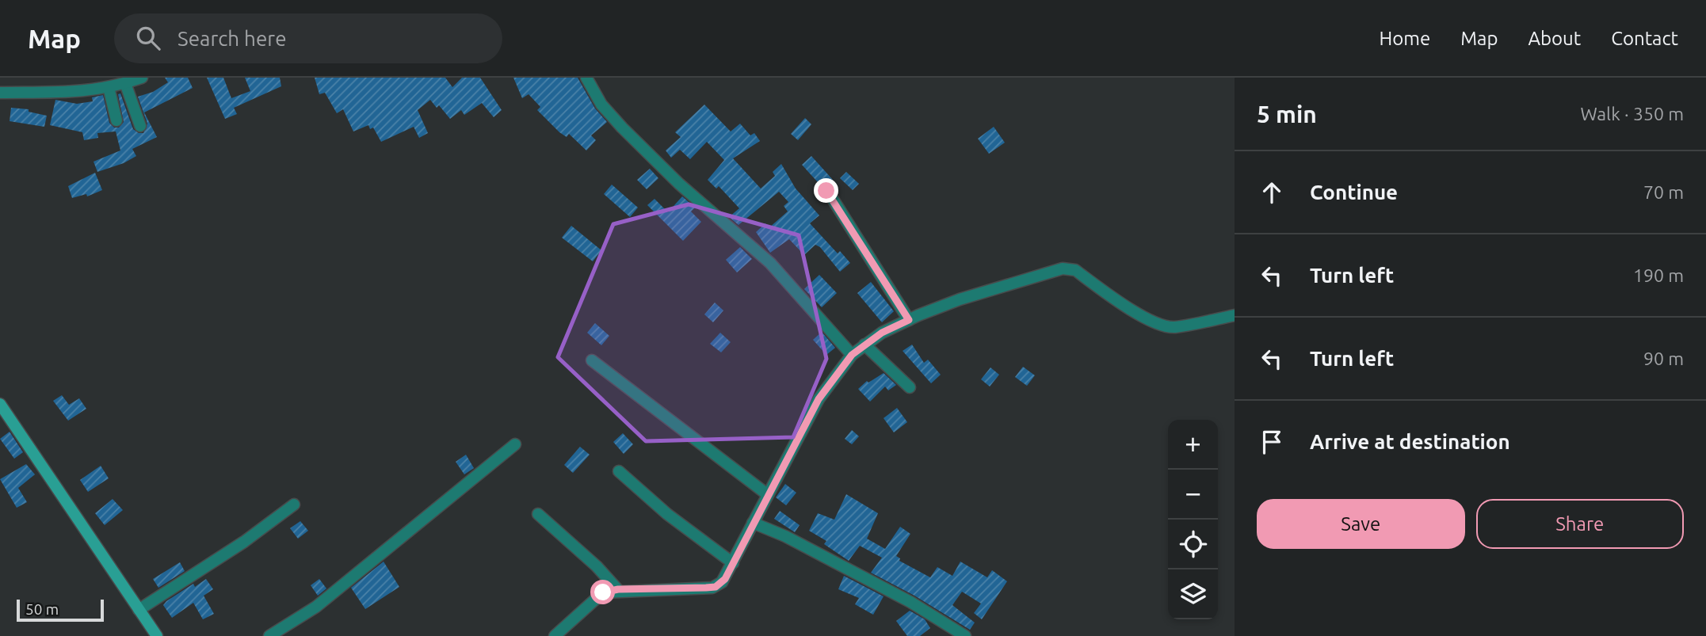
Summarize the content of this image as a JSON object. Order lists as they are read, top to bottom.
{
  "scale_bar": "50 m",
  "page": {
    "header": "Map",
    "search": "Search here",
    "nav": [
      "Home",
      "Map",
      "About",
      "Contact"
    ],
    "heading": ["5 min", "Walk · 350 m"],
    "list": [
      ["Continue", "70 m"],
      ["Turn left", "190 m"],
      ["Turn left", "90 m"],
      "Arrive at destination"
    ],
    "map_buttons": ["+", "−"],
    "buttons": ["Save", "Share"],
    "scale": "50 m"
  }
}
